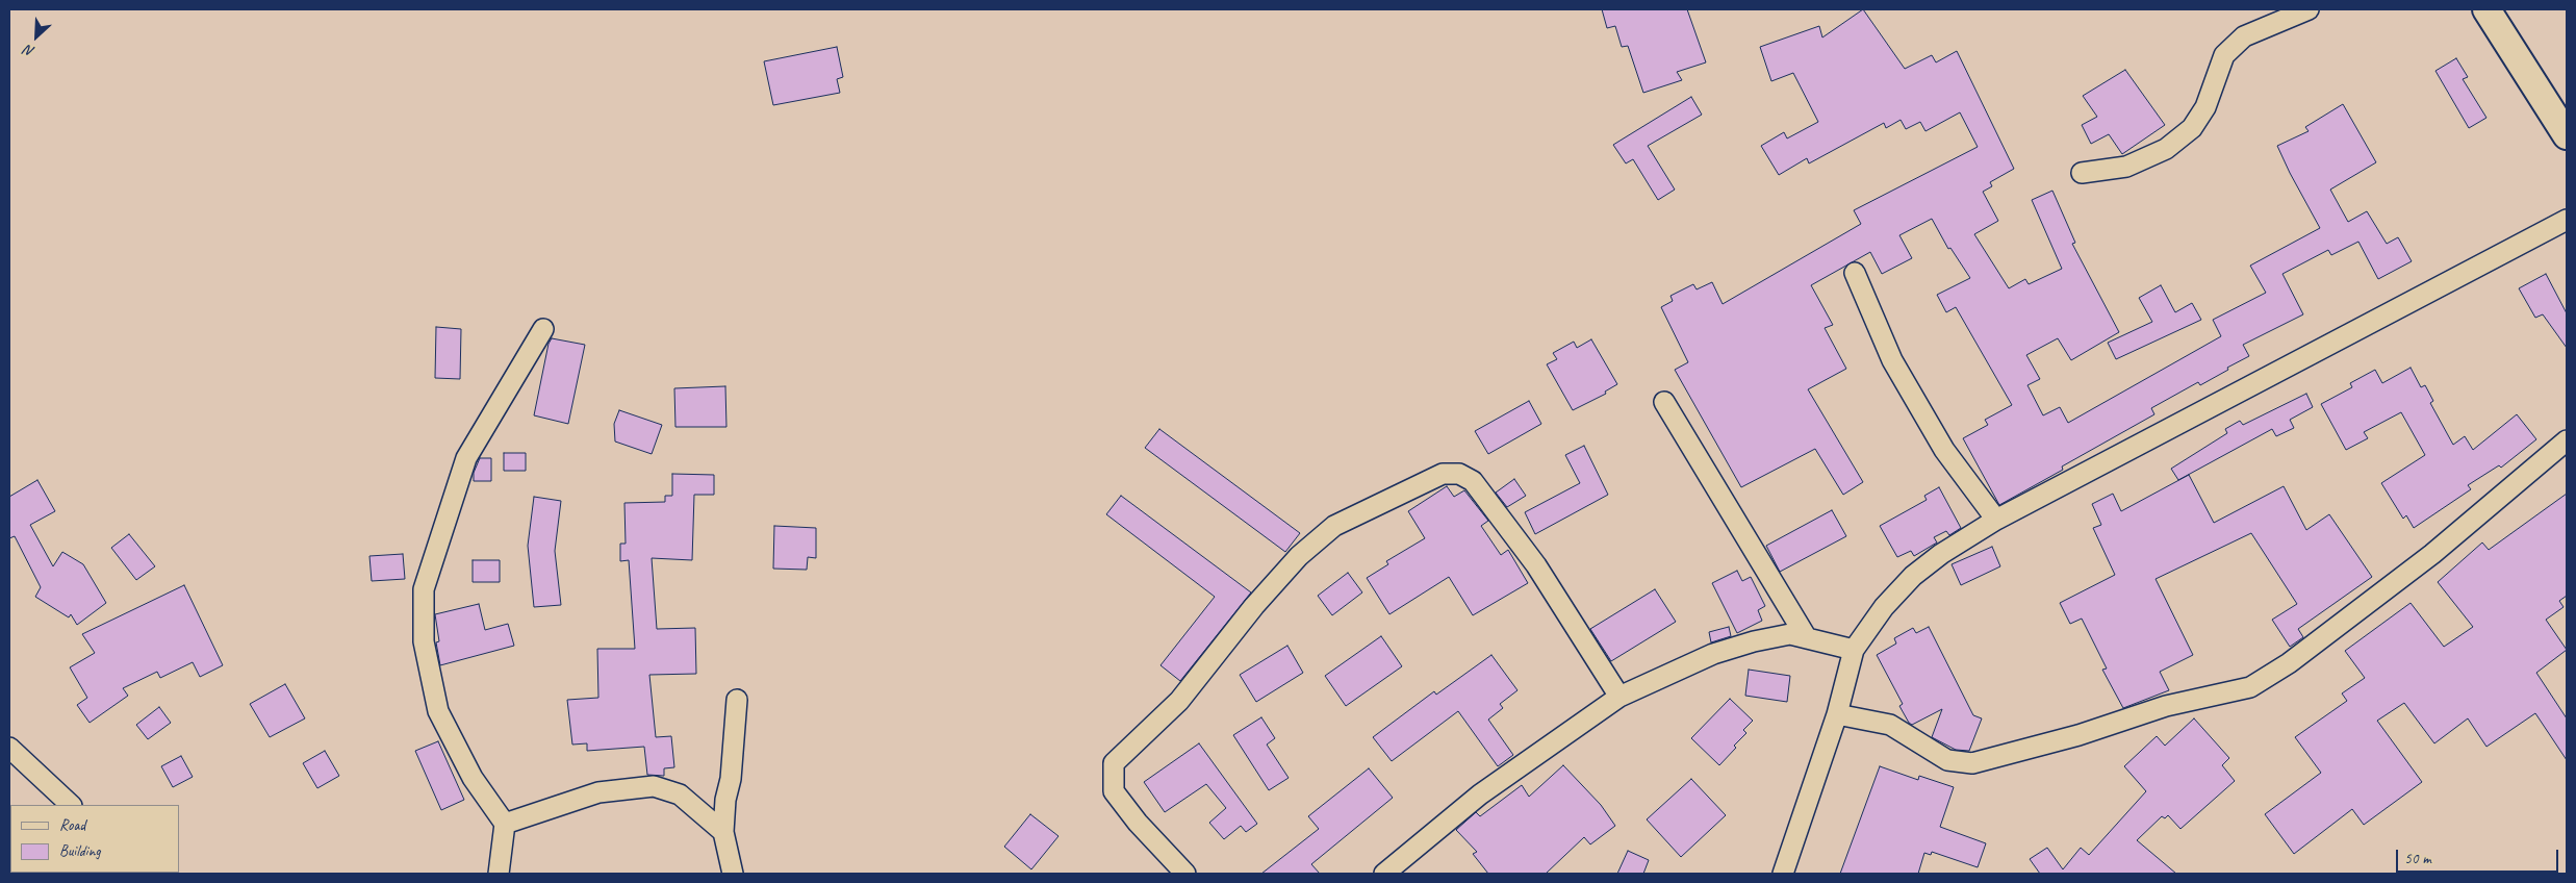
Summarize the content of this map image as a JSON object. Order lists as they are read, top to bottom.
{
  "legend": ["Road", "Building"],
  "scale_bar": "50 m",
  "north": "bottom left"
}
